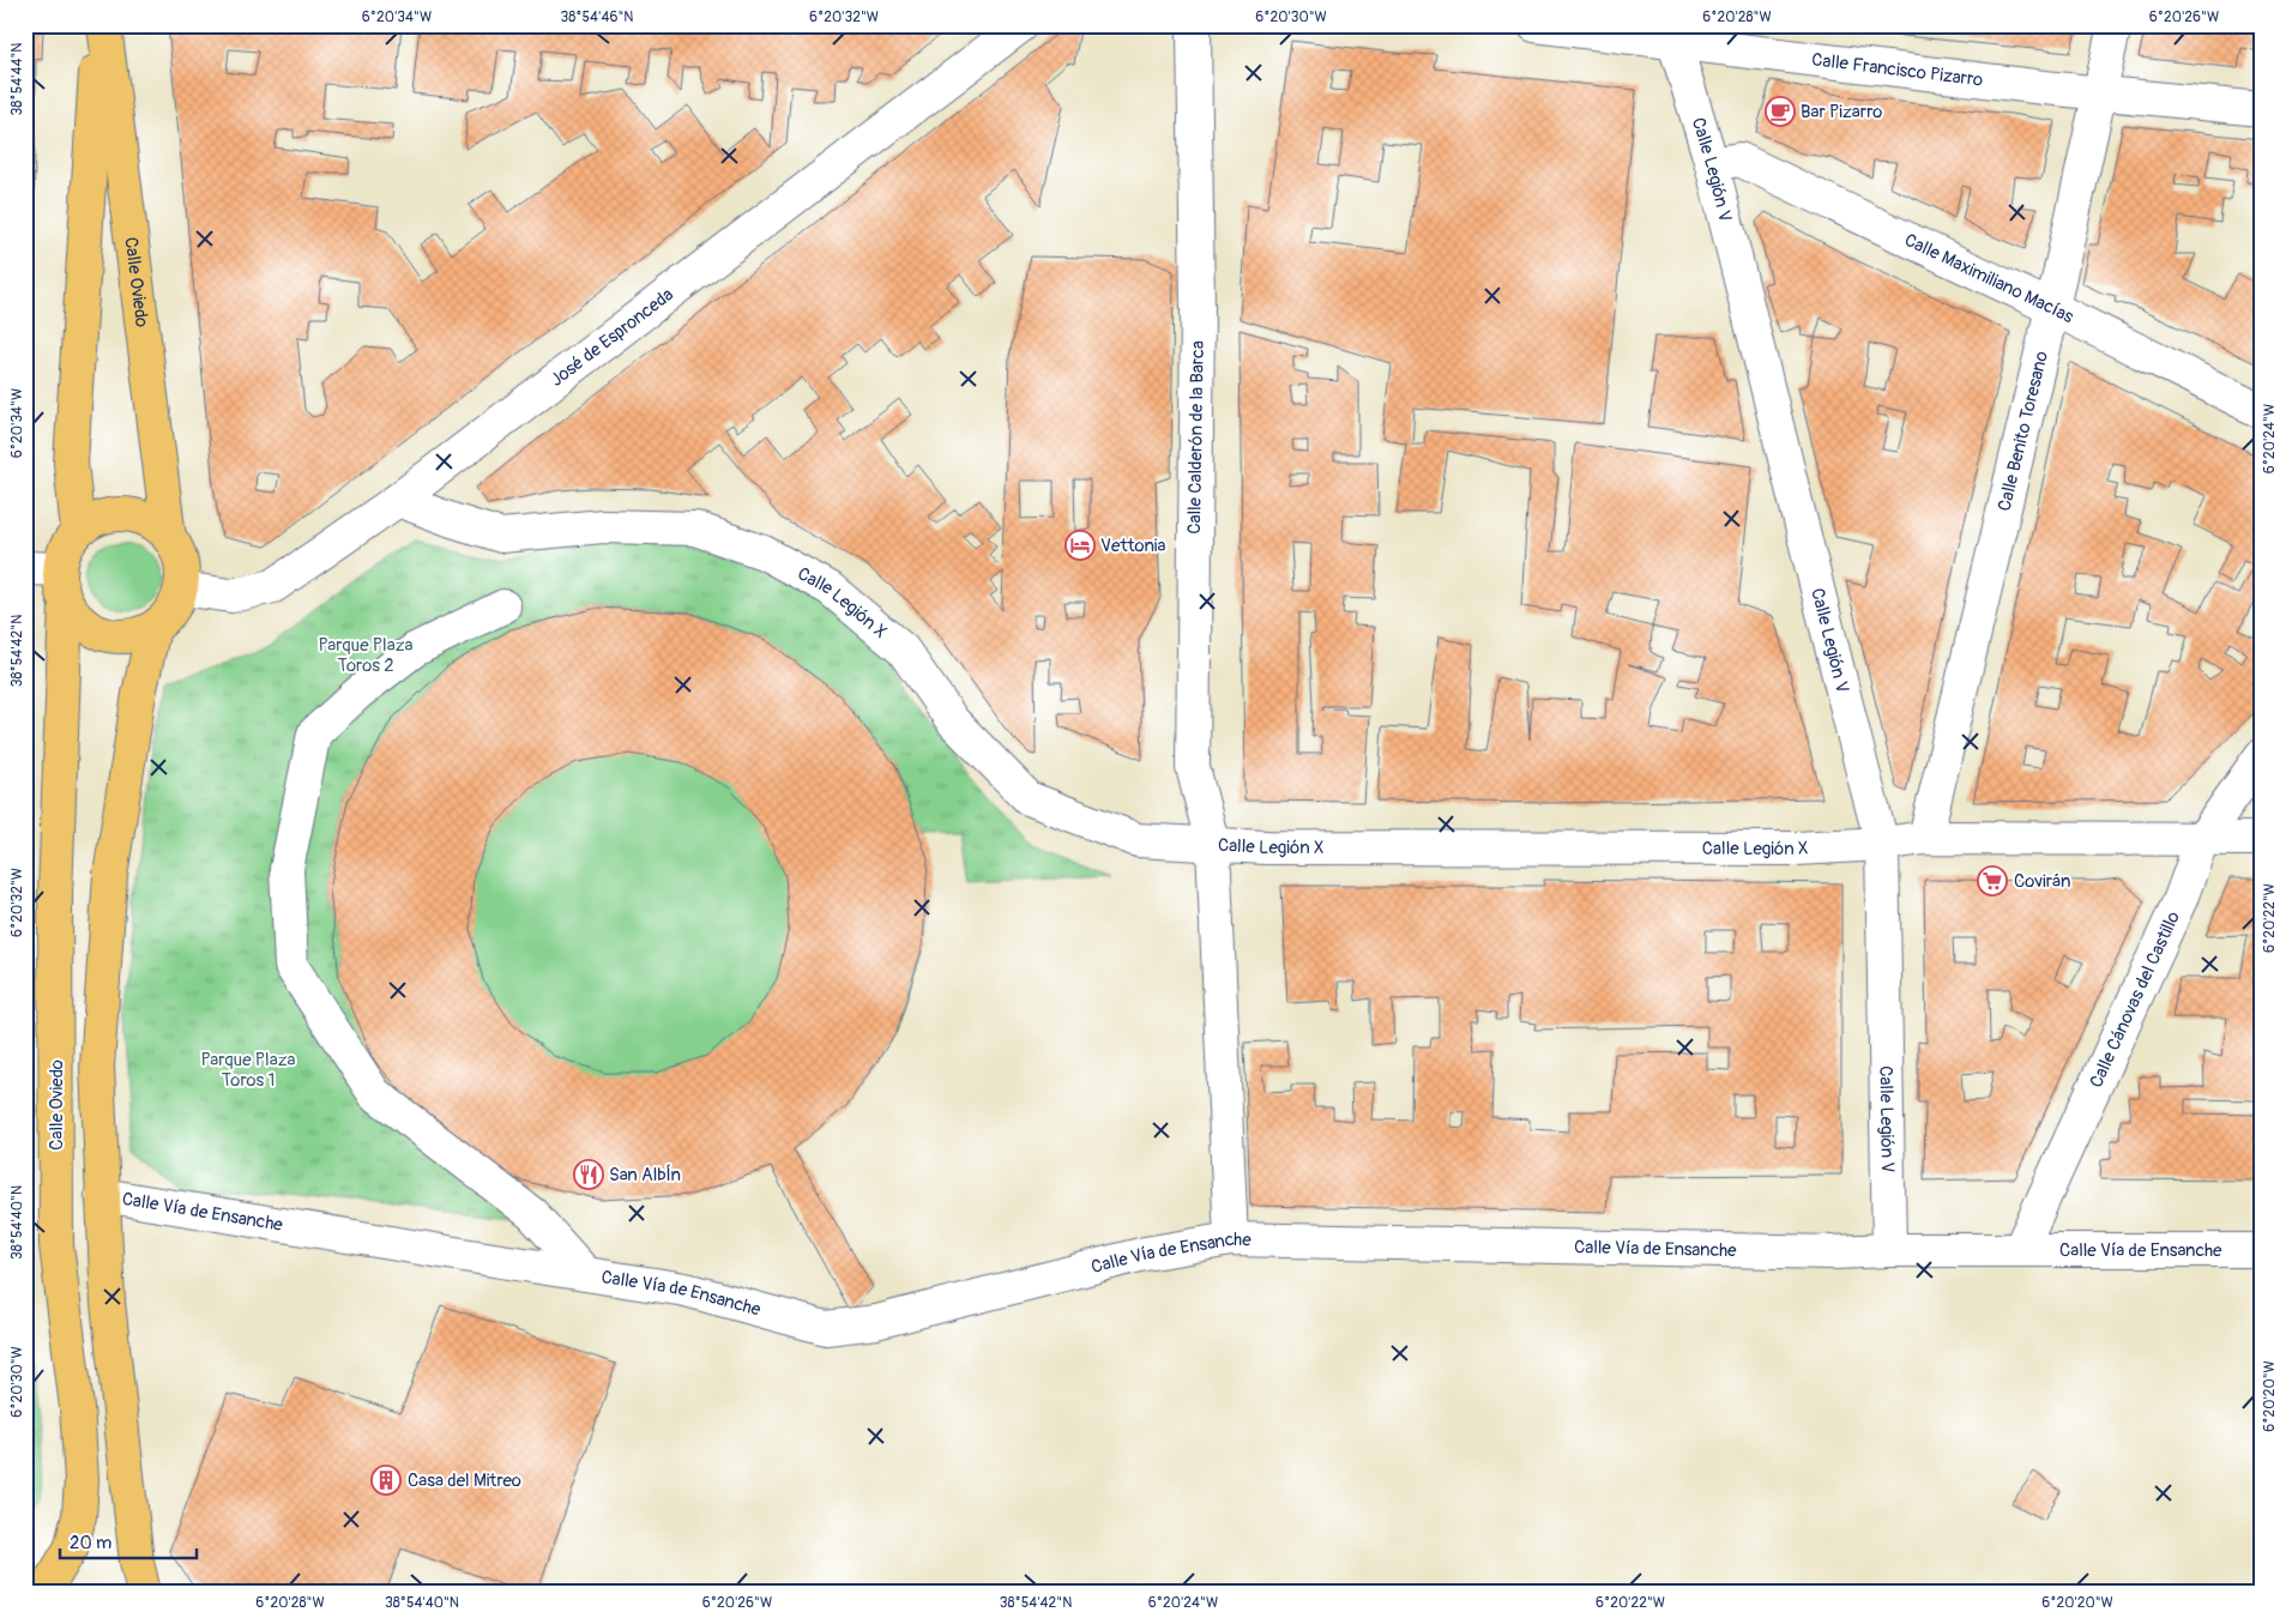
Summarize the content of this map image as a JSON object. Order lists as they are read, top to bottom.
{
  "streets": {
    "main road": ["Calle Oviedo"],
    "street": [
      "Calle Francisco Pizarro",
      "Calle Legión V",
      "Calle Maximiliano Macías",
      "José de Espronceda",
      "Calle Benito Toresano",
      "Calle Calderón de la Barca",
      "Calle Legión X",
      "Calle Cánovas del Castillo",
      "Calle Vía de Ensanche"
    ]
  },
  "crossings": [
    ["Calle Francisco Pizarro", "Calle Legión V"],
    ["Calle Francisco Pizarro", "Calle Benito Toresano"],
    ["Calle Legión V", "Calle Maximiliano Macías"],
    ["Calle Legión V", "Calle Legión X"],
    ["Calle Legión V", "Calle Vía de Ensanche"],
    ["Calle Maximiliano Macías", "Calle Benito Toresano"],
    ["Calle Oviedo", "José de Espronceda"],
    ["José de Espronceda", "Calle Legión X"],
    ["Calle Benito Toresano", "Calle Legión X"],
    ["Calle Calderón de la Barca", "Calle Legión X"],
    ["Calle Calderón de la Barca", "Calle Vía de Ensanche"],
    ["Calle Legión X", "Calle Cánovas del Castillo"],
    ["Calle Cánovas del Castillo", "Calle Vía de Ensanche"]
  ],
  "parks": ["Parque Plaza Toros 2", "Parque Plaza Toros 1"],
  "places": {
    "cafe": ["Bar Pizarro"],
    "hotel": ["Vettonia"],
    "supermarket": ["Covirán"],
    "restaurant": ["San Albĺn"],
    "building": ["Casa del Mitreo"]
  },
  "scale_bar": "20 m",
  "coordinates": [
    "6°20'34\"W",
    "38°54'46\"N",
    "6°20'32\"W",
    "6°20'30\"W",
    "6°20'28\"W",
    "6°20'26\"W",
    "38°54'44\"N",
    "6°20'24\"W",
    "38°54'42\"N",
    "6°20'22\"W",
    "38°54'40\"N",
    "6°20'20\"W"
  ]
}
